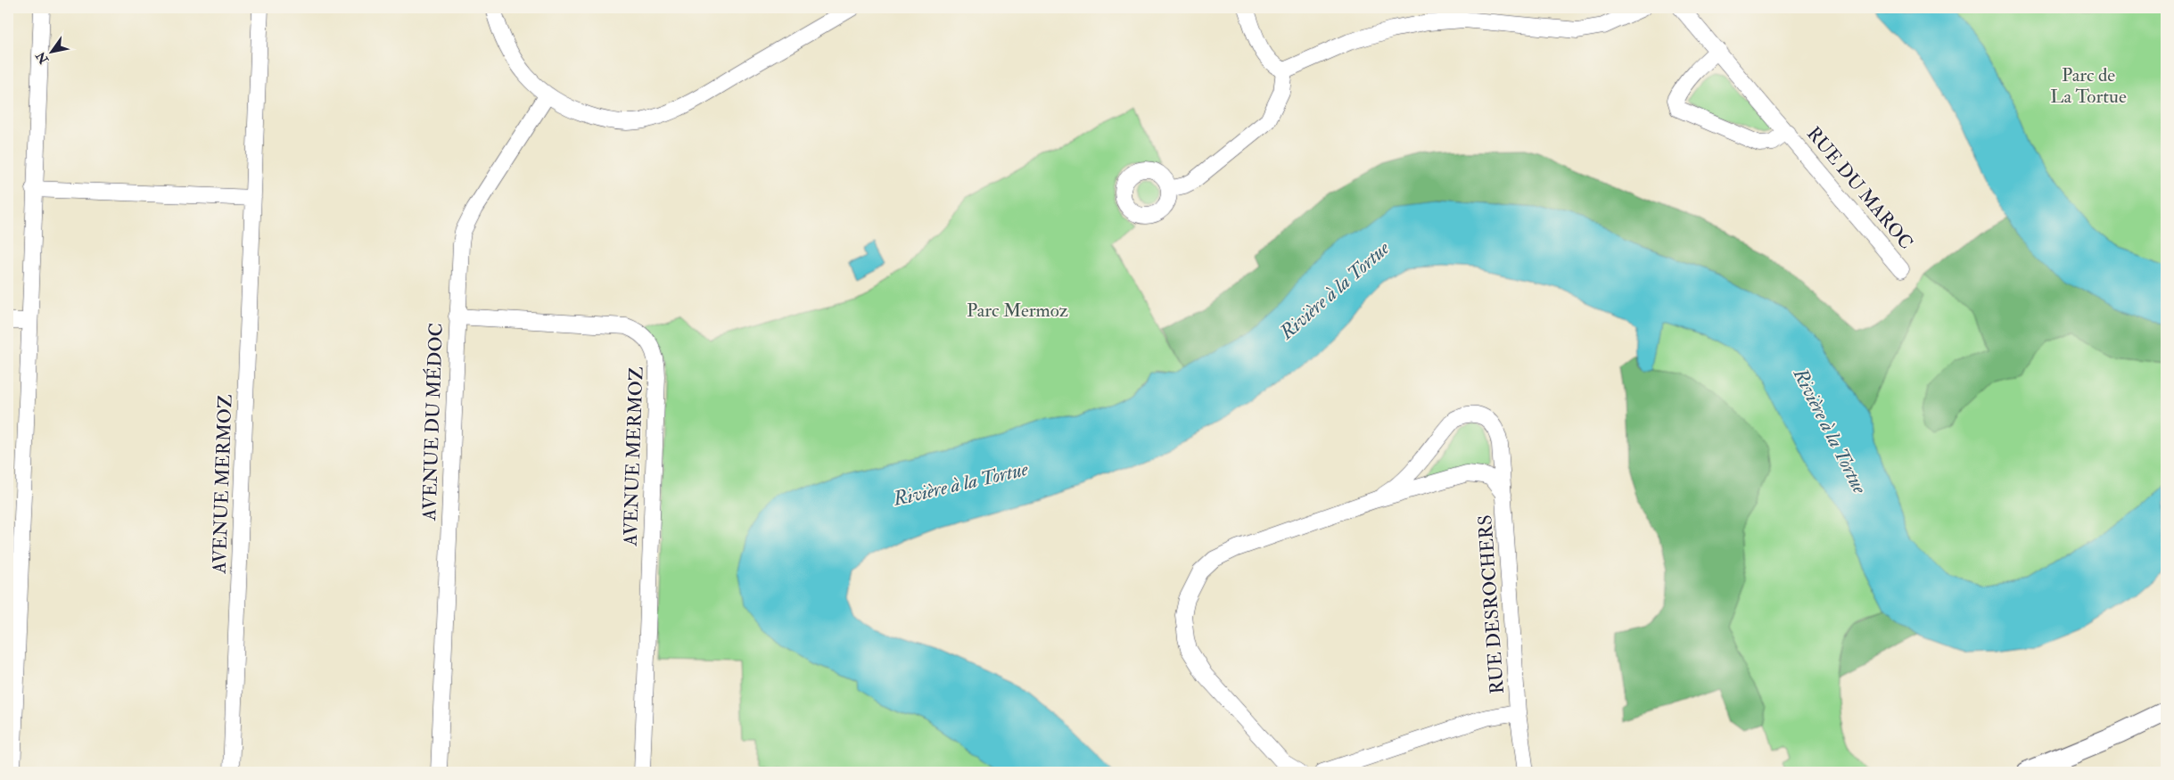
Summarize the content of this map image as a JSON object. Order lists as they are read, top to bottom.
{
  "streets": {
    "street": [
      "RUE DU MAROC",
      "AVENUE DU MÉDOC",
      "AVENUE MERMOZ",
      "RUE DESROCHERS"
    ]
  },
  "crossings": [
    ["AVENUE DU MÉDOC", "AVENUE MERMOZ"]
  ],
  "water": ["Rivière à la Tortue"],
  "parks": ["Parc de La Tortue", "Parc Mermoz"],
  "north": "bottom left"
}
